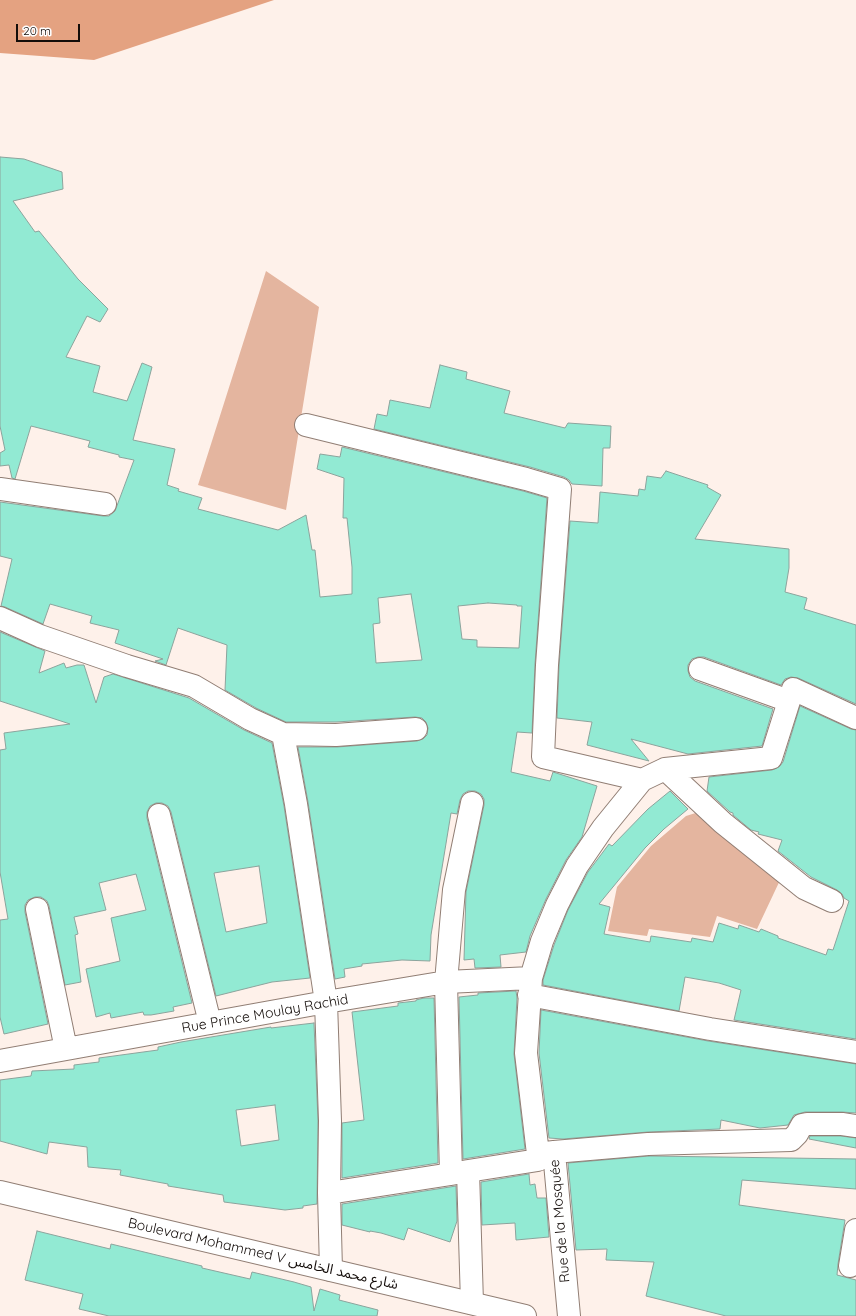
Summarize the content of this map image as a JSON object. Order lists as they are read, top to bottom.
{
  "streets": {
    "street": ["Rue Prince Moulay Rachid", "Rue de la Mosquée", "Boulevard Mohammed V شارع محمد الخامس"]
  },
  "crossings": [
    ["Rue Prince Moulay Rachid", "Rue de la Mosquée"]
  ],
  "scale_bar": "20 m"
}
